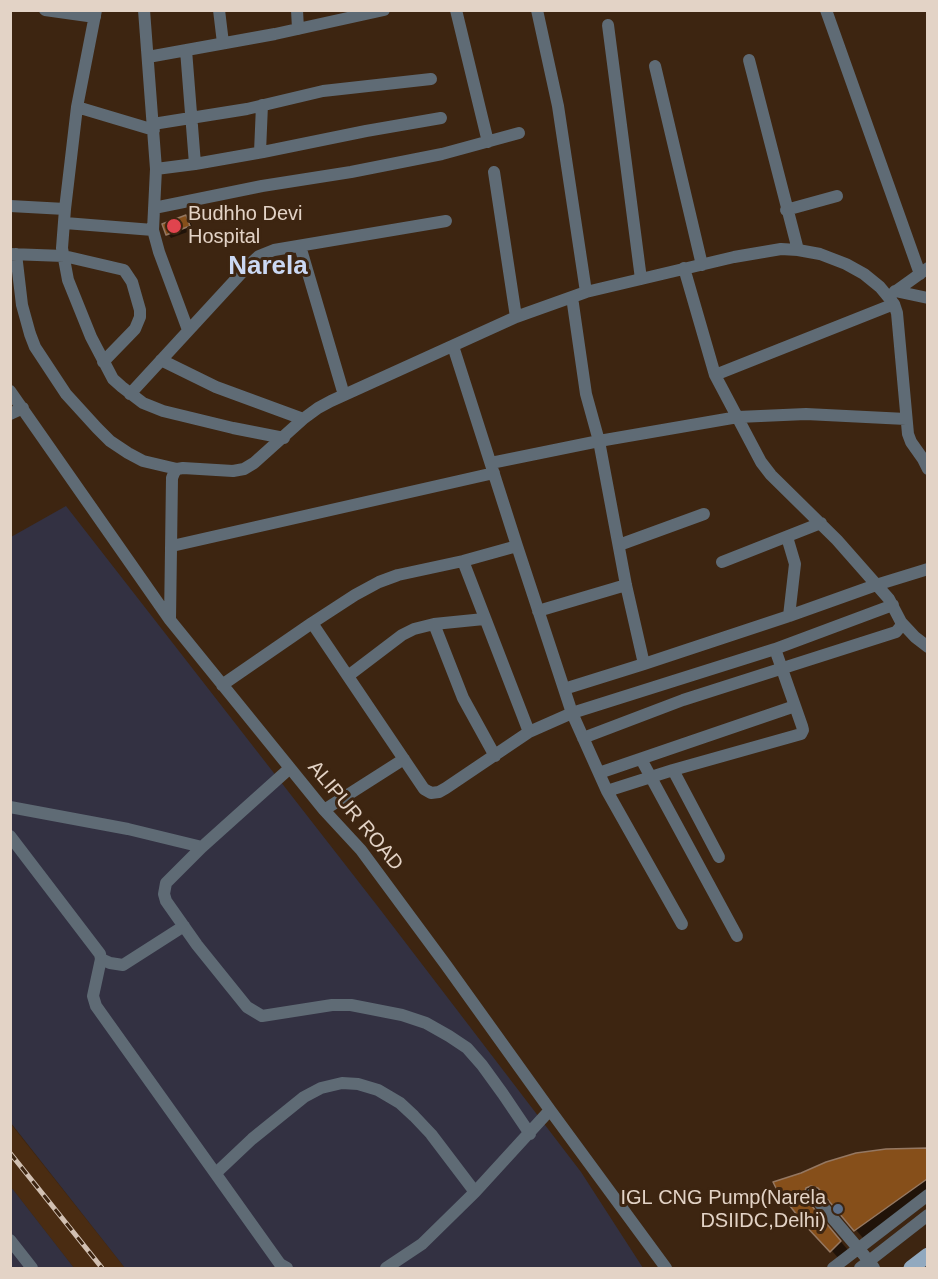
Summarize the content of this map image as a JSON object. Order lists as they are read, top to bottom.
{
  "streets": {
    "street": ["ALIPUR ROAD"]
  },
  "districts": ["Narela"],
  "places": ["Budhho Devi Hospital", "IGL CNG Pump(Narela DSIIDC,Delhi)"]
}
